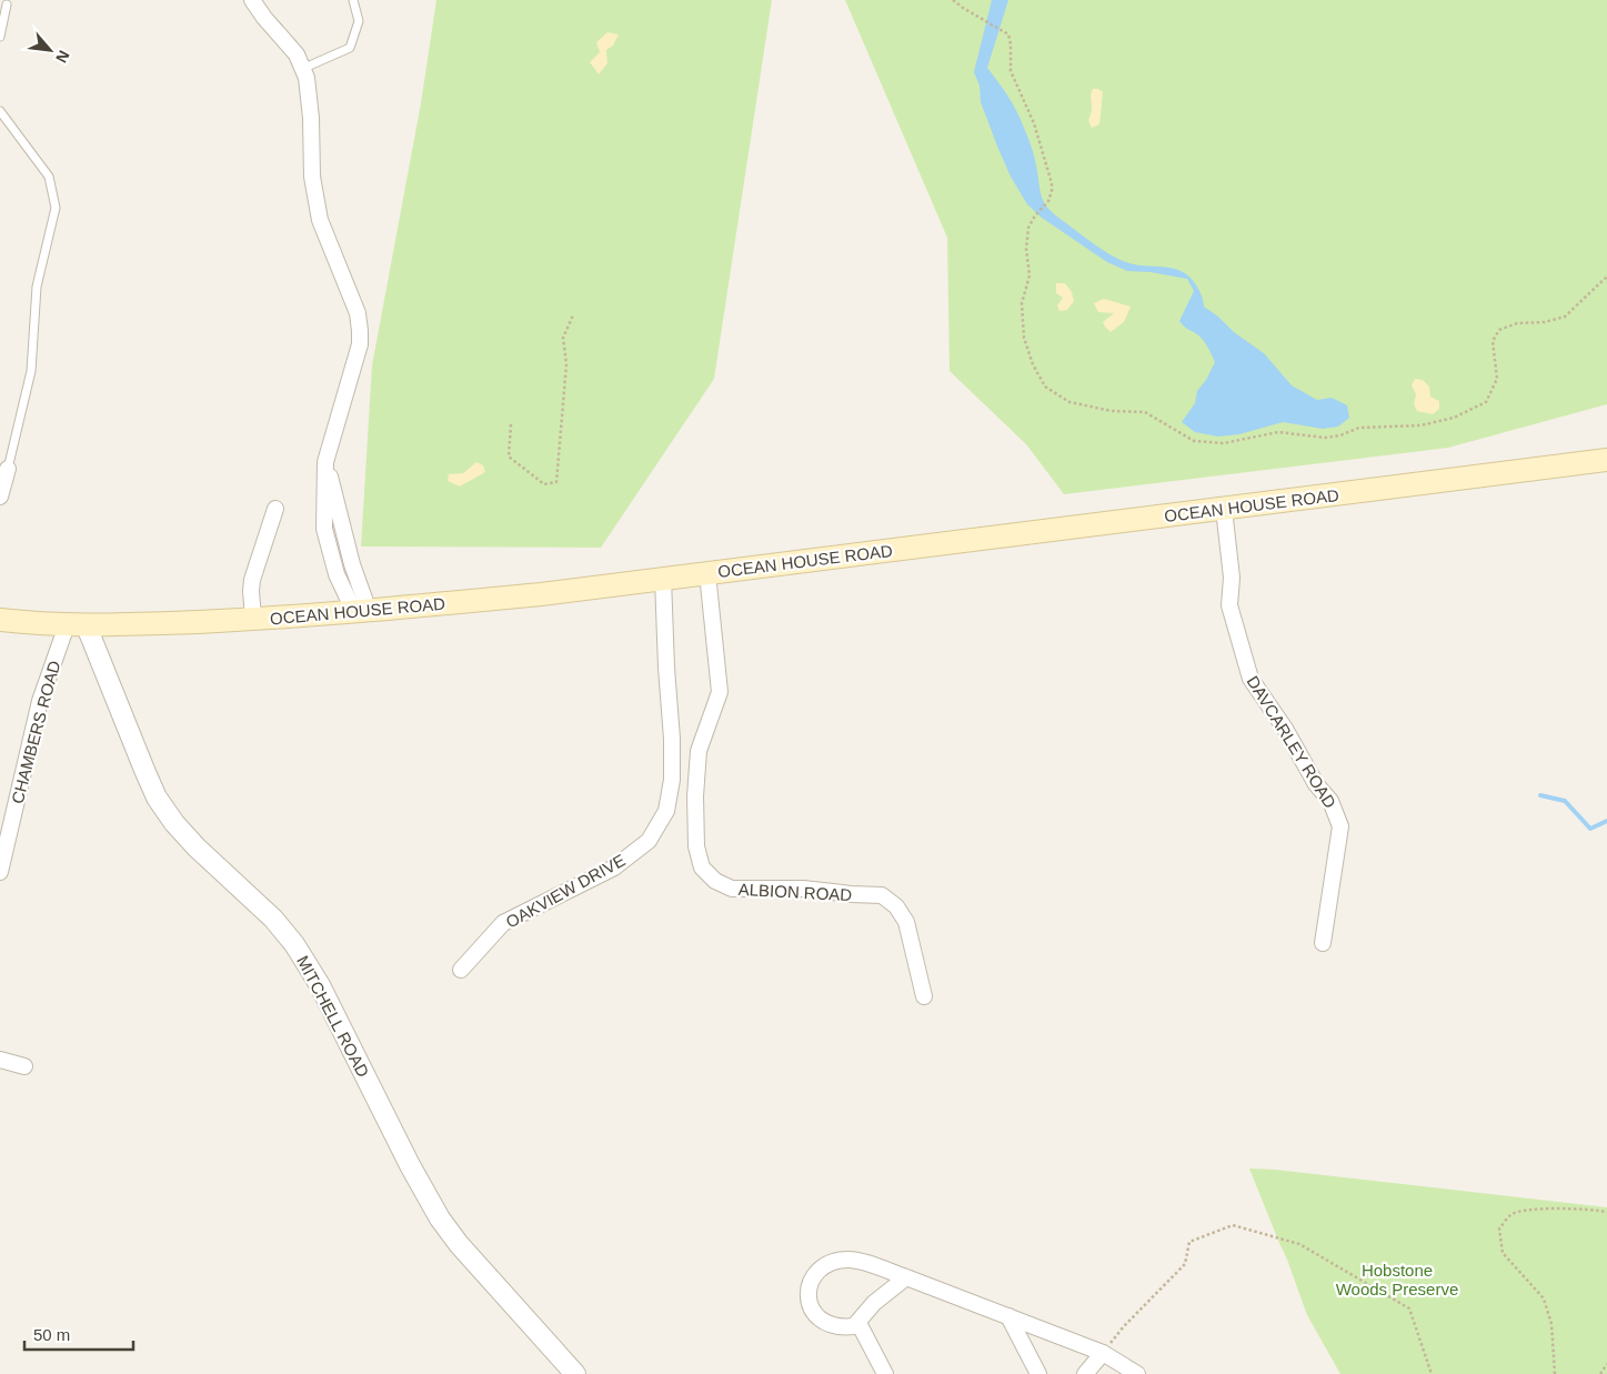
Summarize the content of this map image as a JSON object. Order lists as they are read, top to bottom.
{
  "streets": {
    "main road": ["OCEAN HOUSE ROAD"],
    "street": [
      "CHAMBERS ROAD",
      "DAVCARLEY ROAD",
      "OAKVIEW DRIVE",
      "ALBION ROAD",
      "MITCHELL ROAD"
    ]
  },
  "crossings": [
    ["OCEAN HOUSE ROAD", "CHAMBERS ROAD"],
    ["OCEAN HOUSE ROAD", "DAVCARLEY ROAD"],
    ["OCEAN HOUSE ROAD", "OAKVIEW DRIVE"],
    ["OCEAN HOUSE ROAD", "ALBION ROAD"],
    ["OCEAN HOUSE ROAD", "MITCHELL ROAD"],
    ["CHAMBERS ROAD", "MITCHELL ROAD"]
  ],
  "parks": ["Hobstone Woods Preserve"],
  "scale_bar": "50 m",
  "north": "bottom right"
}
